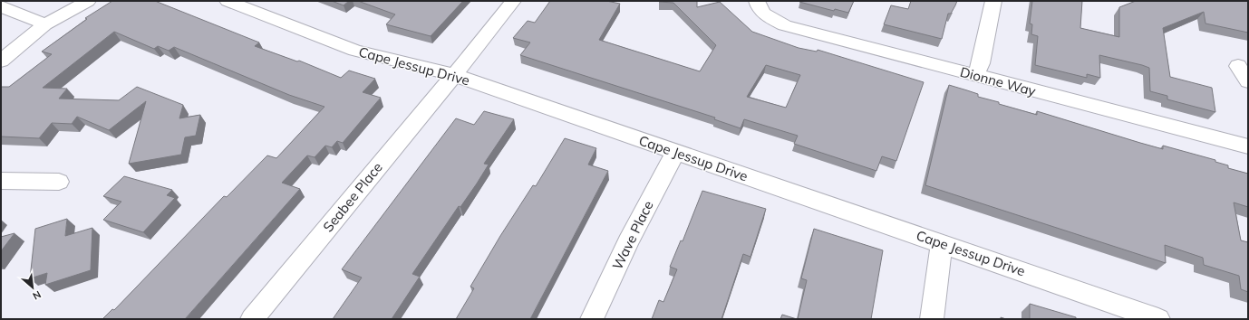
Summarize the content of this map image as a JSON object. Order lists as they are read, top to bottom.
{
  "streets": {
    "street": [
      "Cape Jessup Drive",
      "Dionne Way",
      "Seabee Place",
      "Wave Place"
    ]
  },
  "crossings": [
    ["Cape Jessup Drive", "Seabee Place"],
    ["Cape Jessup Drive", "Wave Place"]
  ],
  "north": "bottom right"
}
